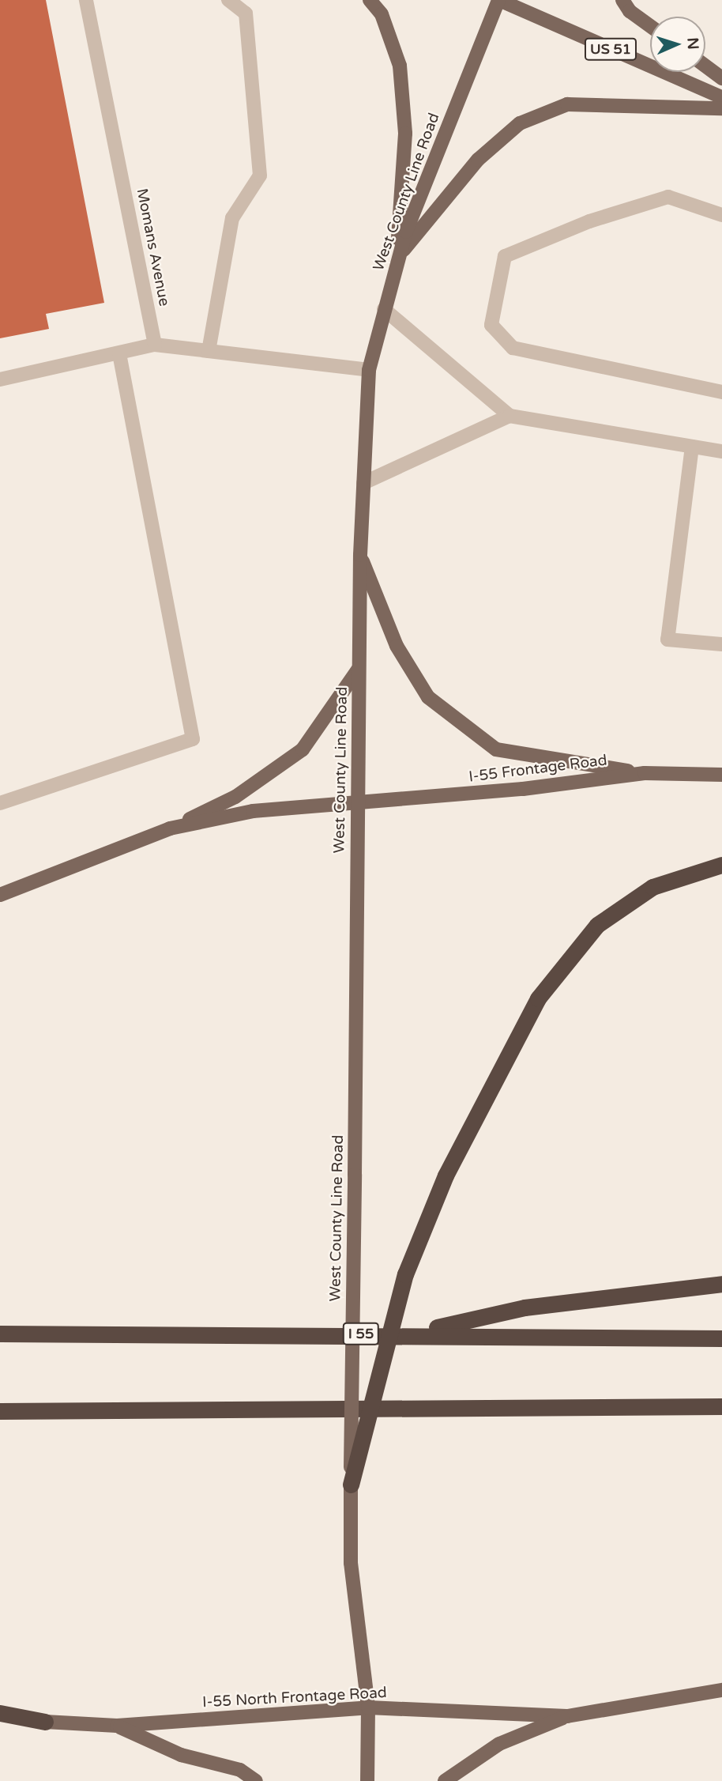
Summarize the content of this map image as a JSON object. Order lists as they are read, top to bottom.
{
  "streets": {
    "highway": ["I 55"],
    "main road": [
      "US 51",
      "West County Line Road",
      "I-55 Frontage Road",
      "I-55 North Frontage Road"
    ],
    "street": ["Momans Avenue"]
  },
  "crossings": [
    ["US 51", "West County Line Road"],
    ["West County Line Road", "I-55 Frontage Road"],
    ["West County Line Road", "I-55 North Frontage Road"]
  ],
  "north": "right"
}
